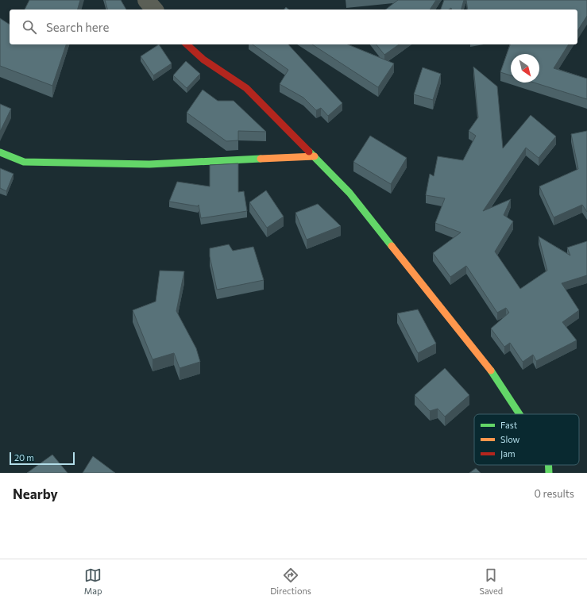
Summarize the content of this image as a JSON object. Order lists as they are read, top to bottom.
{
  "legend": ["Fast", "Slow", "Jam"],
  "scale_bar": "20 m",
  "north": "bottom right",
  "page": {
    "search": "Search here",
    "scale": "20 m",
    "heading": ["Nearby", "0 results"],
    "nav": ["Map", "Directions", "Saved"]
  }
}
